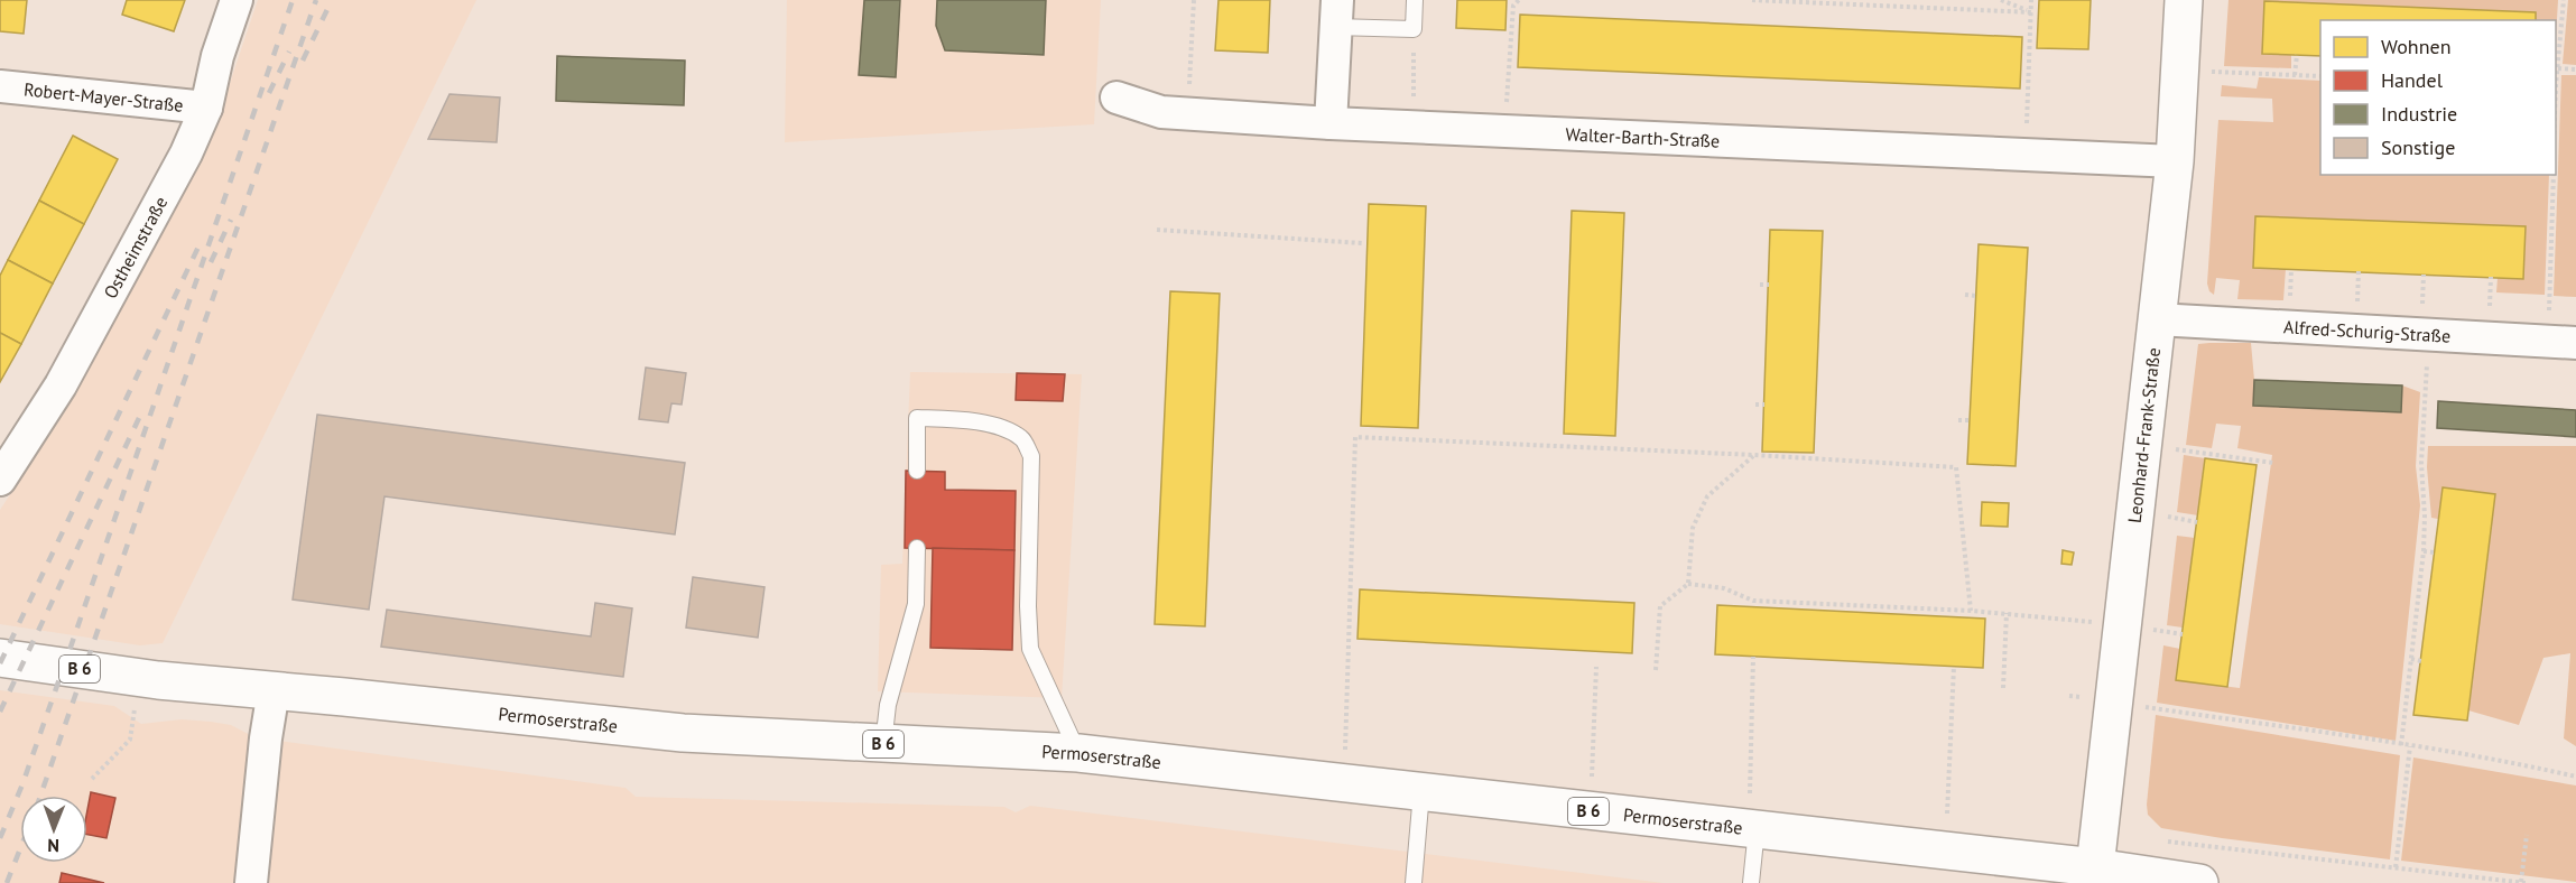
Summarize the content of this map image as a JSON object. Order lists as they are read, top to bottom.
{
  "streets": {
    "main road": ["Leonhard-Frank-Straße", "B 6", "Permoserstraße"],
    "street": [
      "Robert-Mayer-Straße",
      "Walter-Barth-Straße",
      "Ostheimstraße",
      "Alfred-Schurig-Straße"
    ]
  },
  "crossings": [
    ["Robert-Mayer-Straße", "Ostheimstraße"],
    ["Walter-Barth-Straße", "Leonhard-Frank-Straße"],
    ["Alfred-Schurig-Straße", "Leonhard-Frank-Straße"],
    ["Leonhard-Frank-Straße", "Permoserstraße"]
  ],
  "legend": [
    "Wohnen",
    "Handel",
    "Industrie",
    "Sonstige"
  ],
  "north": "bottom"
}
